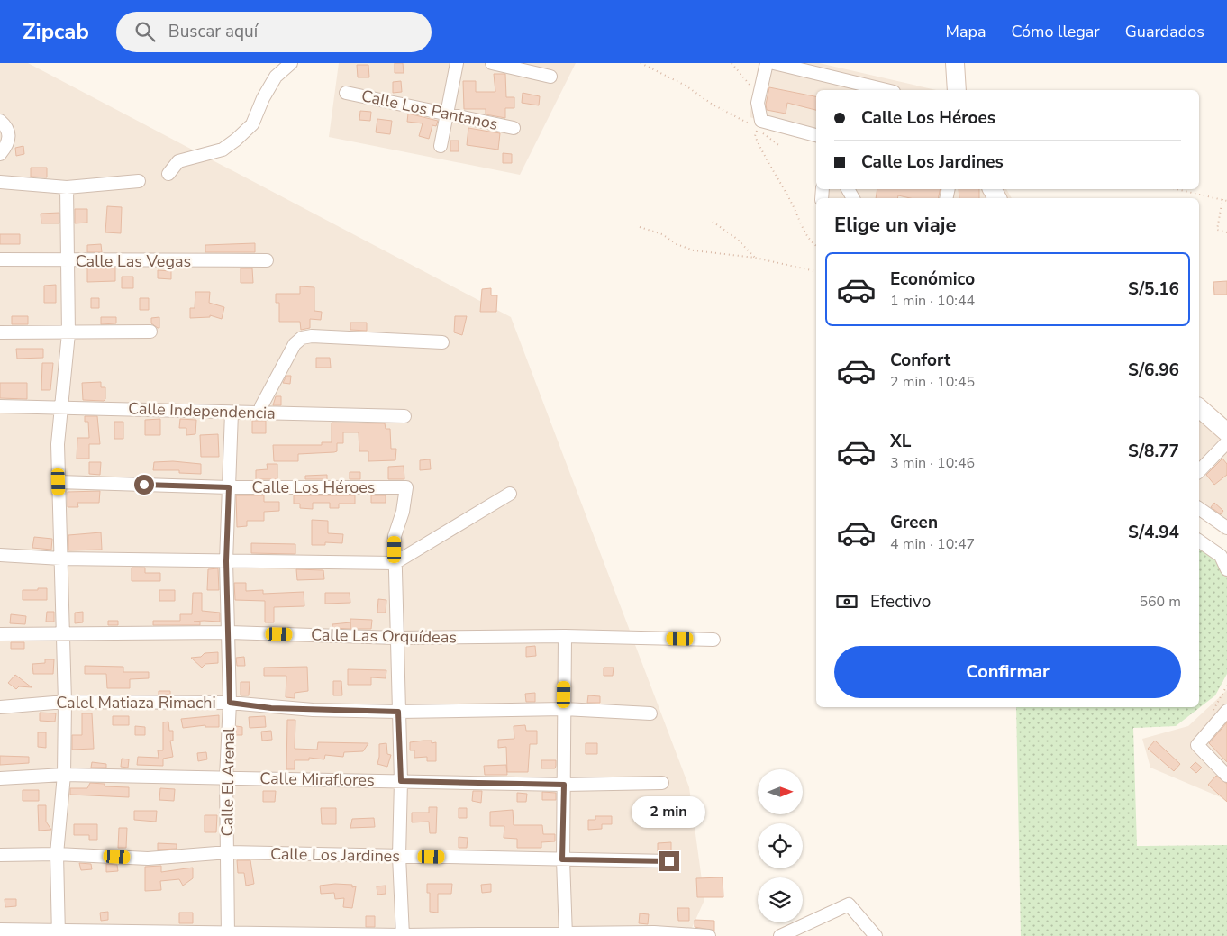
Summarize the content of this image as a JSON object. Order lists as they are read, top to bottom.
{
  "streets": {
    "street": [
      "Calle Los Pantanos",
      "Calle Las Vegas",
      "Calle Independencia",
      "Calle Los Héroes",
      "Calle Las Orquídeas",
      "Calel Matiaza Rimachi",
      "Calle Miraflores",
      "Calle El Arenal",
      "Calle Los Jardines"
    ]
  },
  "crossings": [
    ["Calle Independencia", "Calle El Arenal"],
    ["Calle Los Héroes", "Calle El Arenal"],
    ["Calle Las Orquídeas", "Calle El Arenal"],
    ["Calel Matiaza Rimachi", "Calle El Arenal"],
    ["Calle Miraflores", "Calle El Arenal"],
    ["Calle El Arenal", "Calle Los Jardines"]
  ],
  "north": "right",
  "page": {
    "header": "Zipcab",
    "search": "Buscar aquí",
    "nav": ["Mapa", "Cómo llegar", "Guardados"],
    "banner": ["Calle Los Héroes", "Calle Los Jardines"],
    "heading": "Elige un viaje",
    "list": [
      {
        "name": "Económico",
        "note": "1 min · 10:44",
        "value": "S/5.16"
      },
      {
        "name": "Confort",
        "note": "2 min · 10:45",
        "value": "S/6.96"
      },
      {
        "name": "XL",
        "note": "3 min · 10:46",
        "value": "S/8.77"
      },
      {
        "name": "Green",
        "note": "4 min · 10:47",
        "value": "S/4.94"
      }
    ],
    "pay": ["Efectivo", "560 m"],
    "buttons": "Confirmar",
    "bubble": "2 min"
  }
}
